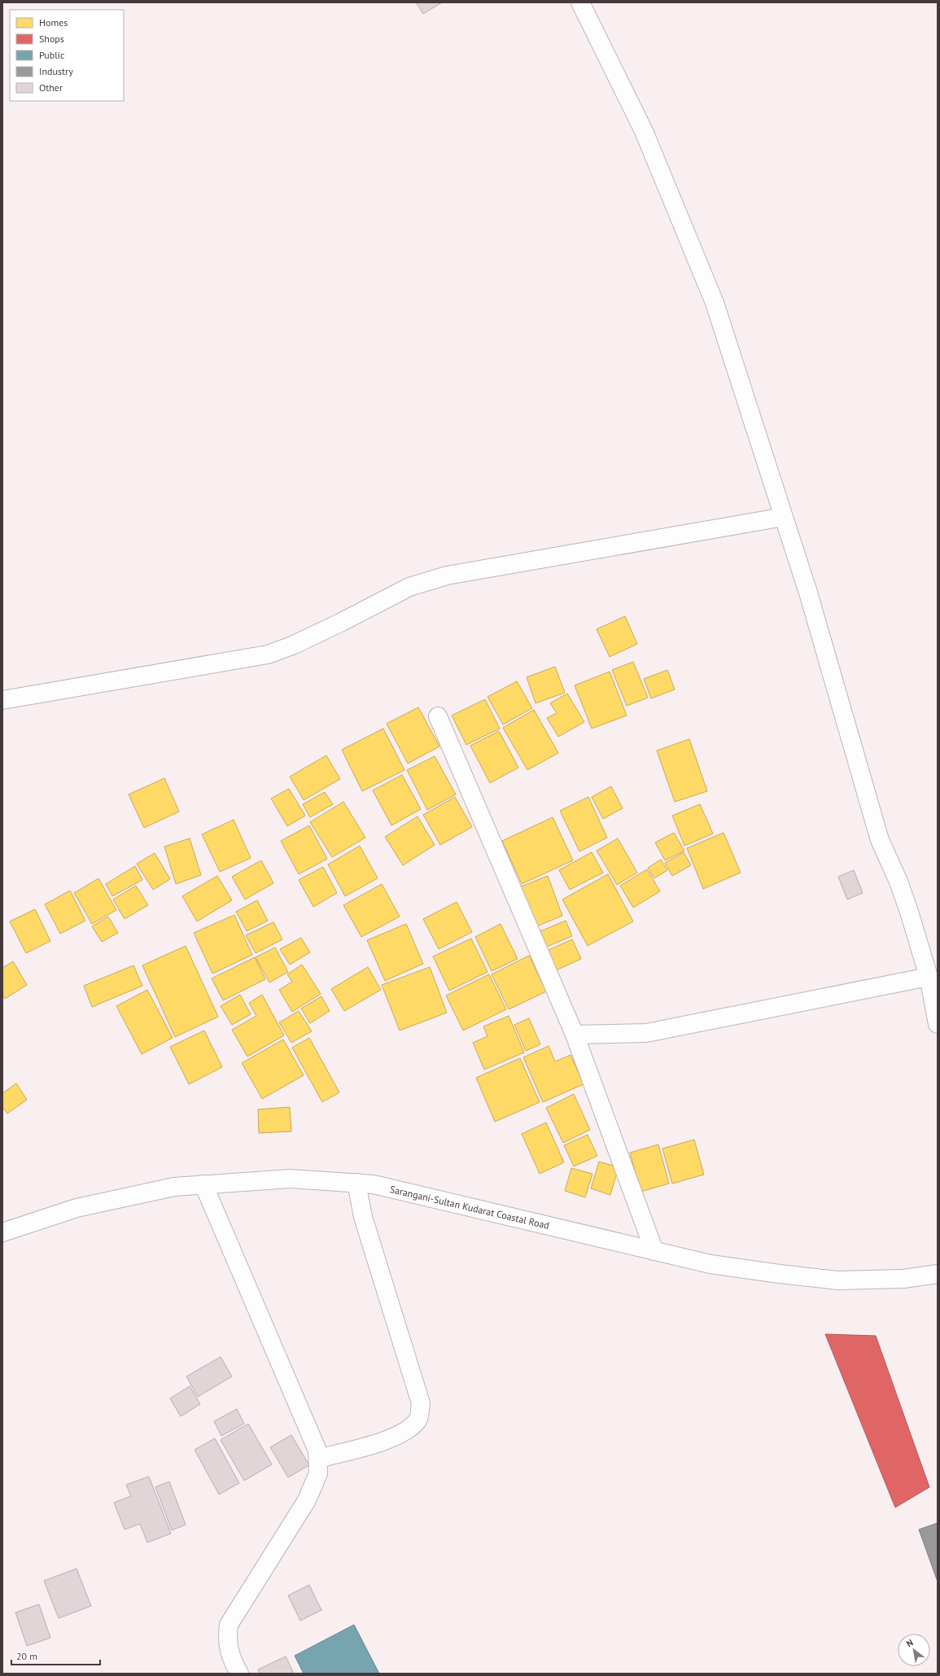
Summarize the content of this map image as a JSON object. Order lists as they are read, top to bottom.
{
  "streets": {
    "street": ["Sarangani-Sultan Kudarat Coastal Road"]
  },
  "legend": [
    "Homes",
    "Shops",
    "Public",
    "Industry",
    "Other"
  ],
  "scale_bar": "20 m",
  "north": "top left"
}
